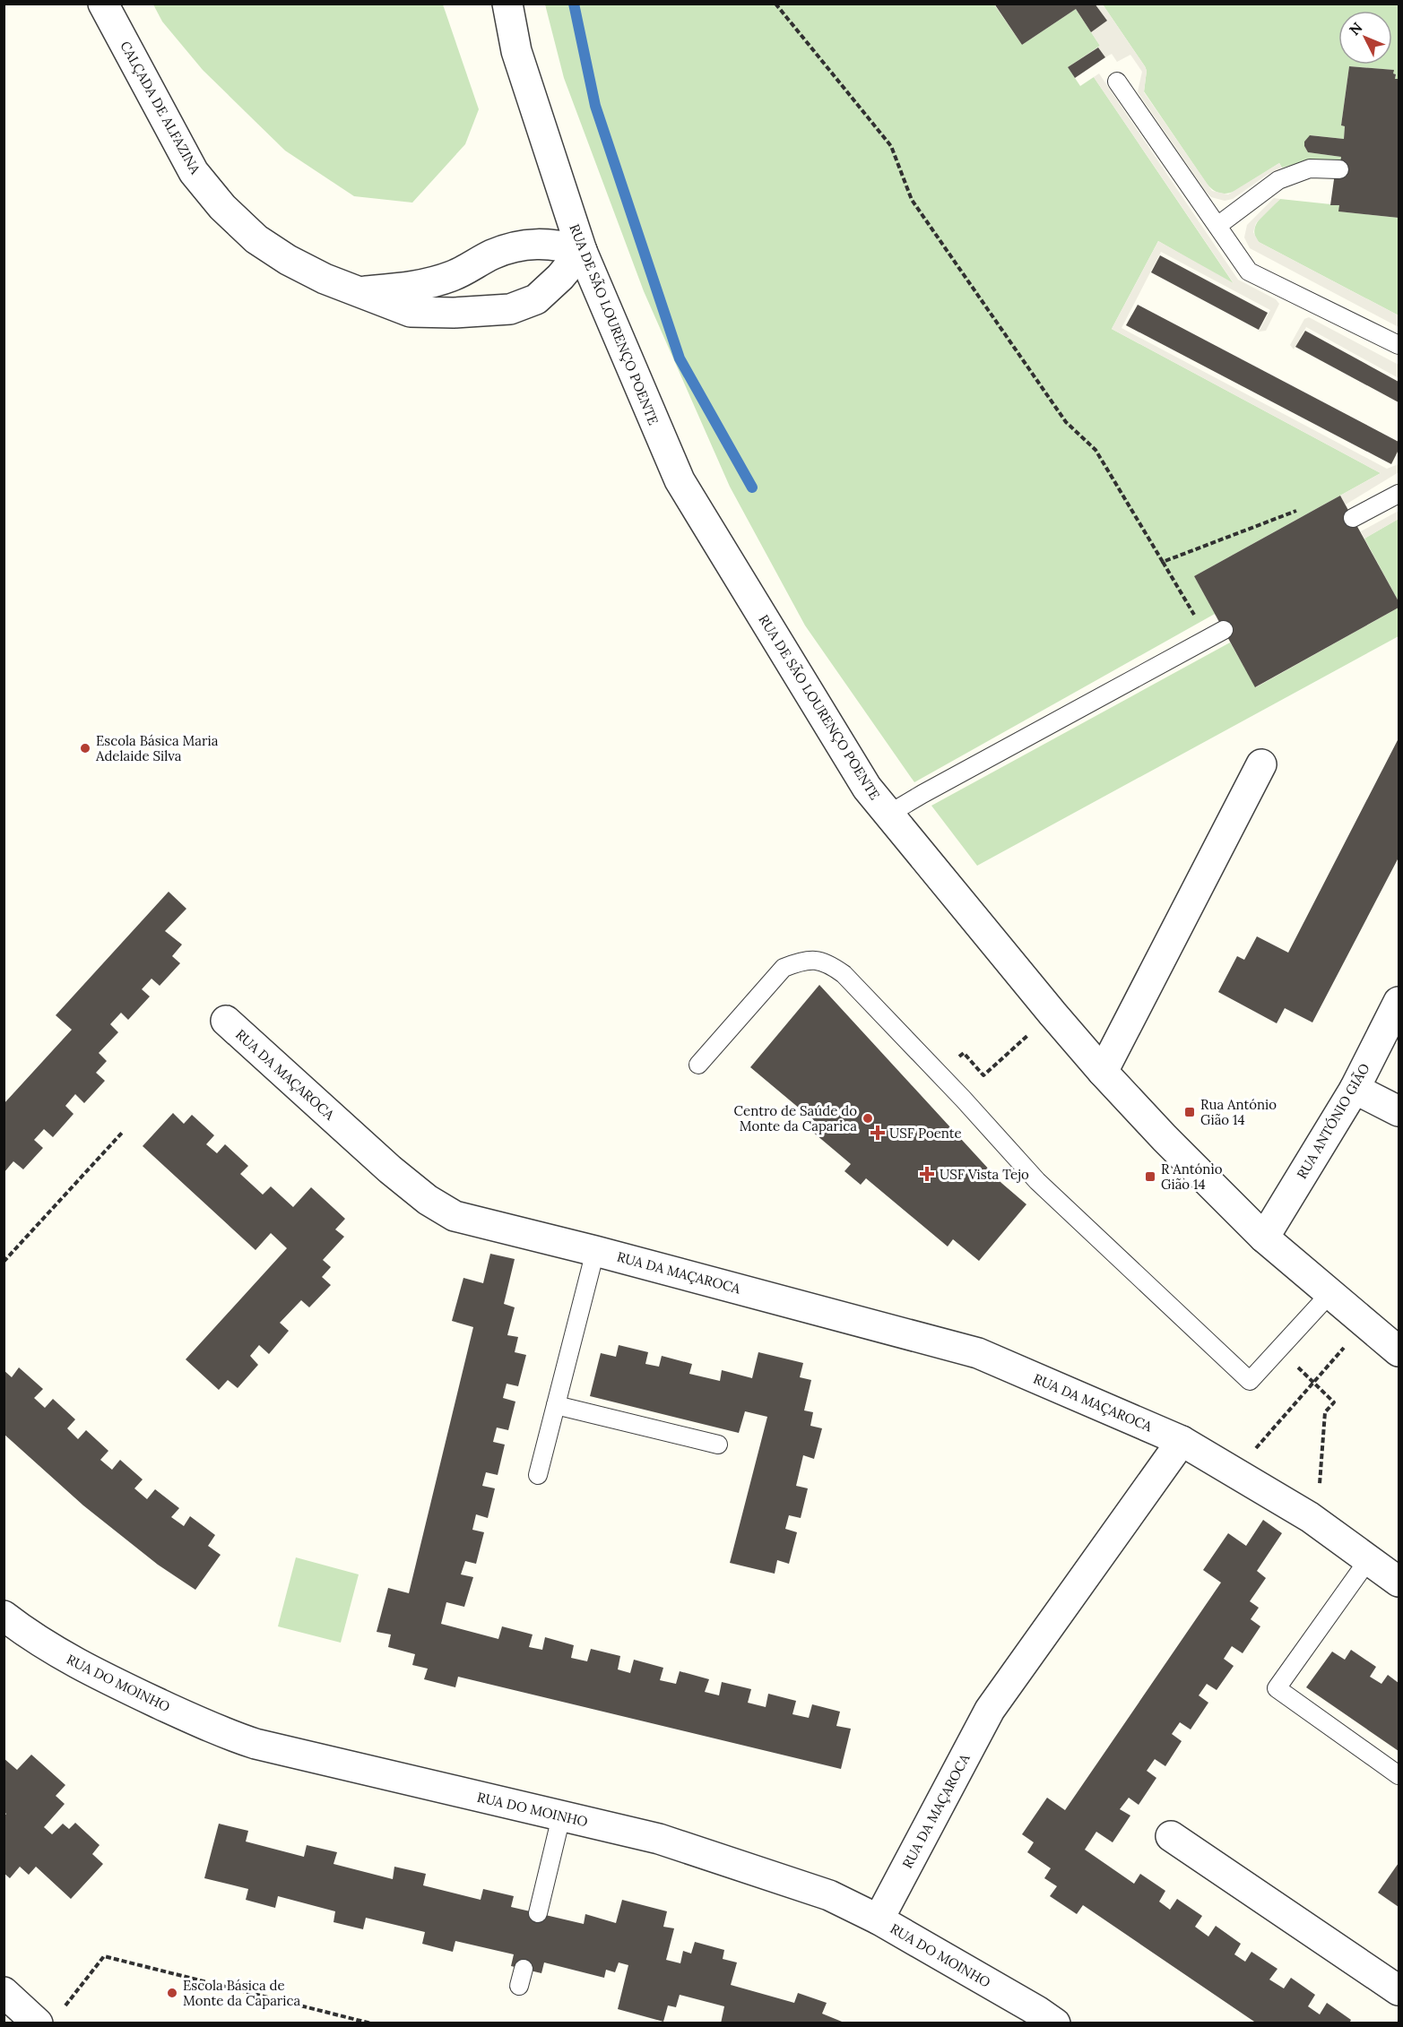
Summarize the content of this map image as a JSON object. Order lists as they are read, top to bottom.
{
  "streets": {
    "street": [
      "CALÇADA DE ALFAZINA",
      "RUA DE SÃO LOURENÇO POENTE",
      "RUA DA MAÇAROCA",
      "RUA ANTÓNIO GIÃO",
      "RUA DO MOINHO"
    ]
  },
  "crossings": [
    ["CALÇADA DE ALFAZINA", "RUA DE SÃO LOURENÇO POENTE"],
    ["RUA DE SÃO LOURENÇO POENTE", "RUA ANTÓNIO GIÃO"],
    ["RUA DA MAÇAROCA", "RUA DO MOINHO"]
  ],
  "places": {
    "other": ["Escola Básica Maria Adelaide Silva", "Centro de Saúde do Monte da Caparica", "Escola Básica de Monte da Caparica"],
    "transit": ["Rua António Gião 14", "R António Gião 14"],
    "health": ["USF Poente", "USF Vista Tejo"]
  },
  "north": "top left"
}
